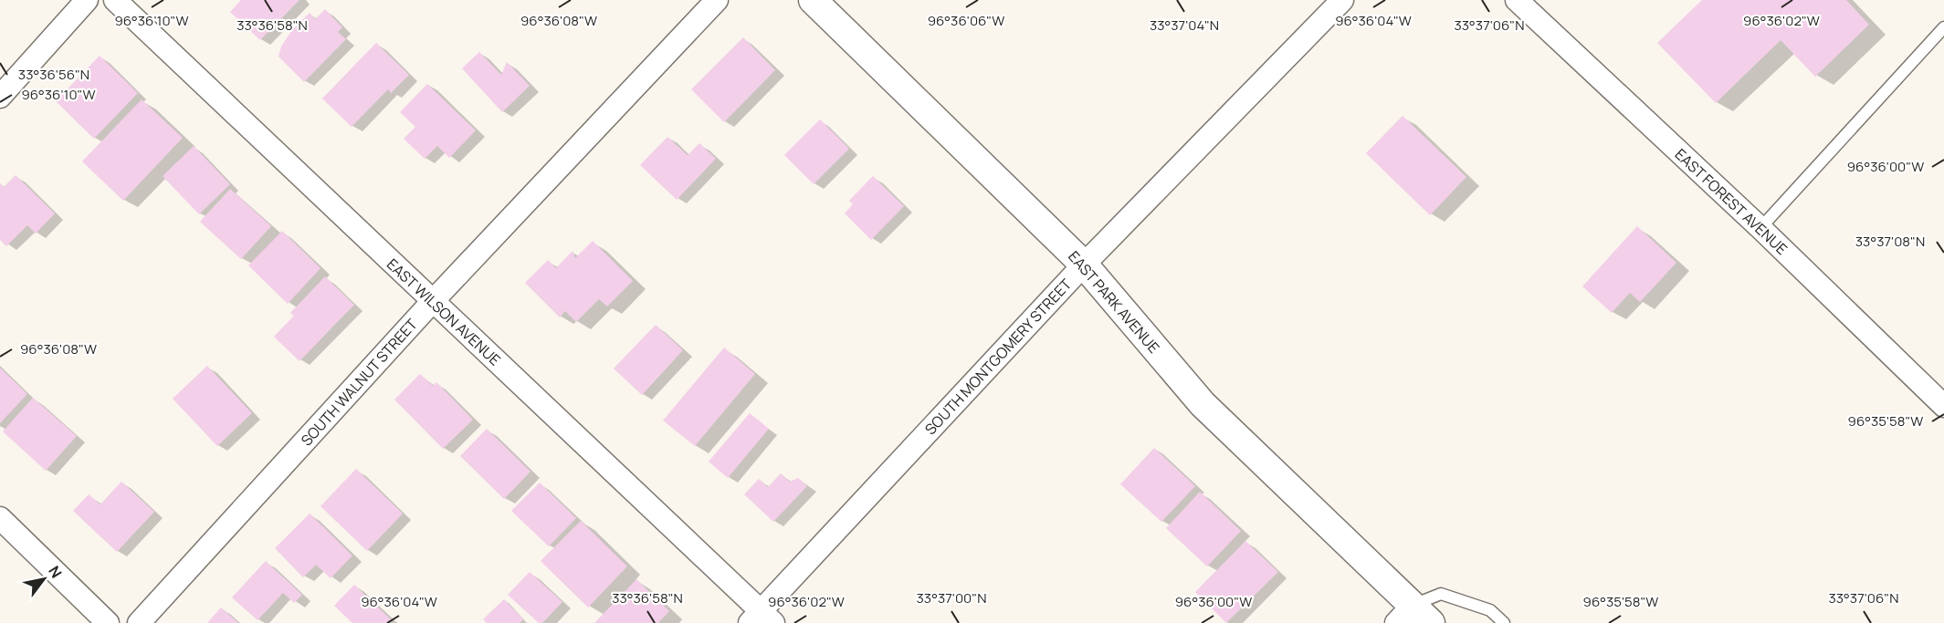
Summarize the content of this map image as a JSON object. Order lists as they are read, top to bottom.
{
  "streets": {
    "street": [
      "EAST FOREST AVENUE",
      "EAST PARK AVENUE",
      "EAST WILSON AVENUE",
      "SOUTH MONTGOMERY STREET",
      "SOUTH WALNUT STREET"
    ]
  },
  "crossings": [
    ["EAST PARK AVENUE", "SOUTH MONTGOMERY STREET"],
    ["EAST WILSON AVENUE", "SOUTH MONTGOMERY STREET"],
    ["EAST WILSON AVENUE", "SOUTH WALNUT STREET"]
  ],
  "north": "top right",
  "coordinates": [
    "96°36'10\"W",
    "96°36'06\"W",
    "96°36'08\"W",
    "96°36'04\"W",
    "96°36'02\"W",
    "33°36'58\"N",
    "33°37'04\"N",
    "33°37'06\"N",
    "33°36'56\"N",
    "96°36'00\"W",
    "33°37'08\"N",
    "96°35'58\"W",
    "33°37'00\"N"
  ]
}
